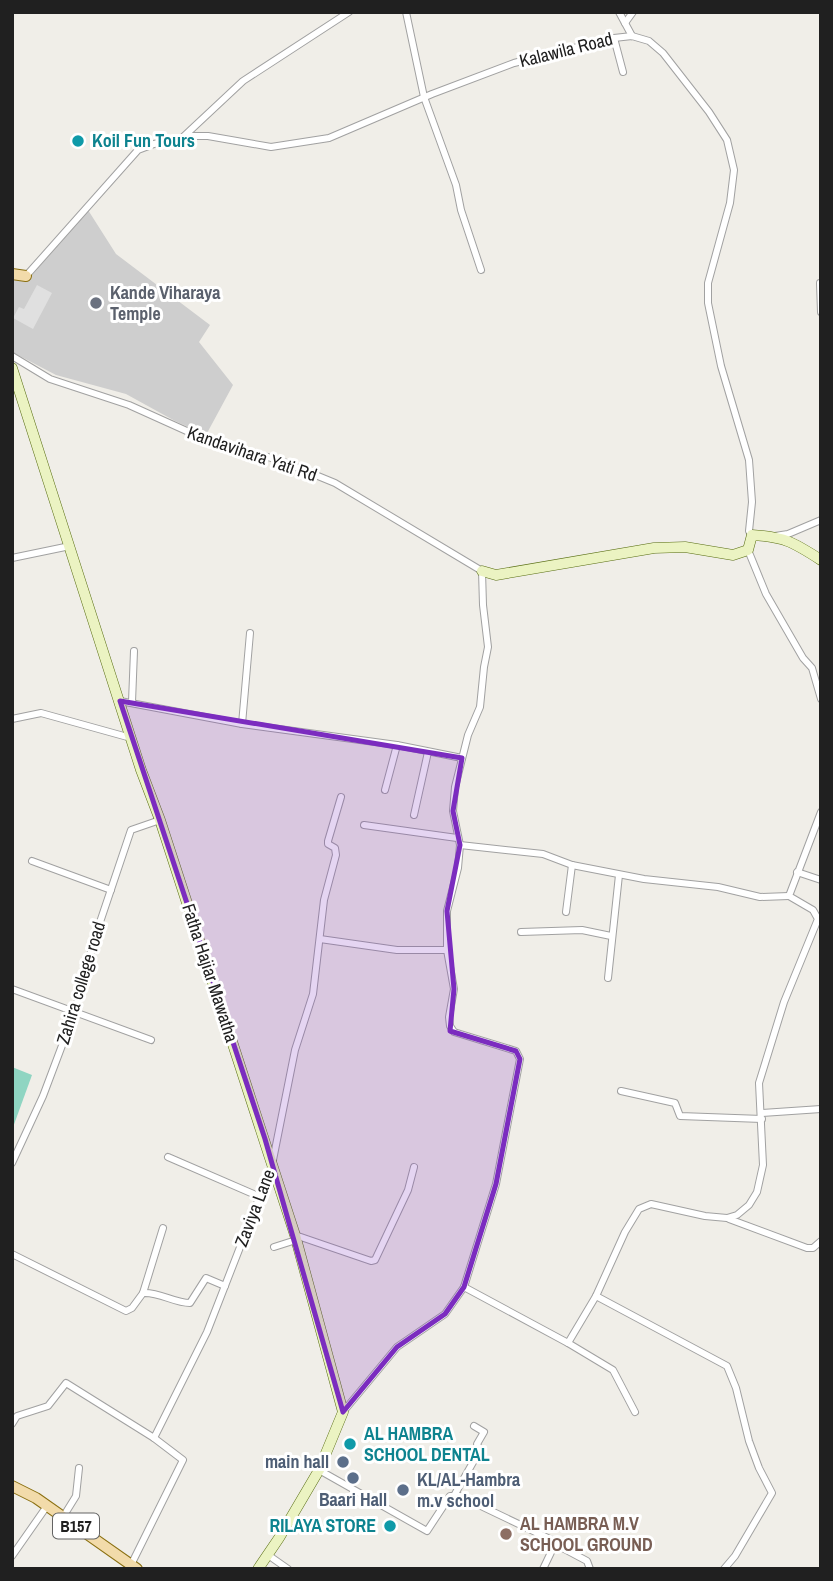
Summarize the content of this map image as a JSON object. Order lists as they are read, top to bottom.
{
  "streets": {
    "main road": ["B157"],
    "street": [
      "Kalawila Road",
      "Kandavihara Yati Rd",
      "Fatha Hajiar Mawatha",
      "Zahira college road",
      "Zaviya Lane"
    ]
  },
  "crossings": [
    ["Fatha Hajiar Mawatha", "Zahira college road"],
    ["Fatha Hajiar Mawatha", "Zaviya Lane"]
  ],
  "places": [
    "Koil Fun Tours",
    "Kande Viharaya Temple",
    "AL HAMBRA SCHOOL DENTAL",
    "main hall",
    "Baari Hall",
    "KL/AL-Hambra m.v school",
    "RILAYA STORE",
    "AL HAMBRA M.V SCHOOL GROUND"
  ]
}
